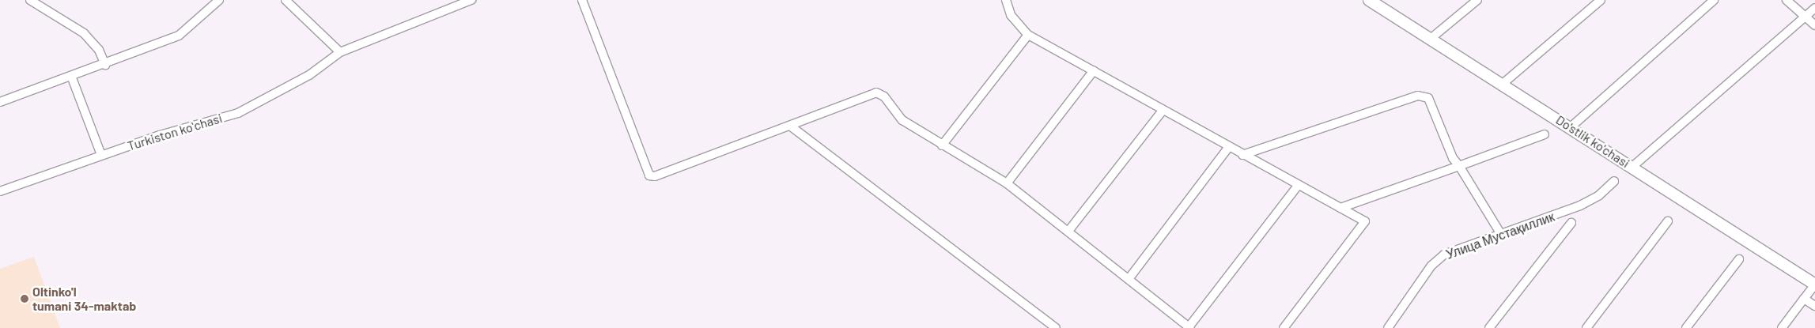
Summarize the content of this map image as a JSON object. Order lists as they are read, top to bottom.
{
  "streets": {
    "street": ["Turkiston koʻchasi", "Do'stlik ko'chasi", "Улица Мустақиллик"]
  },
  "places": ["Oltinko'l tumani 34-maktab"]
}
